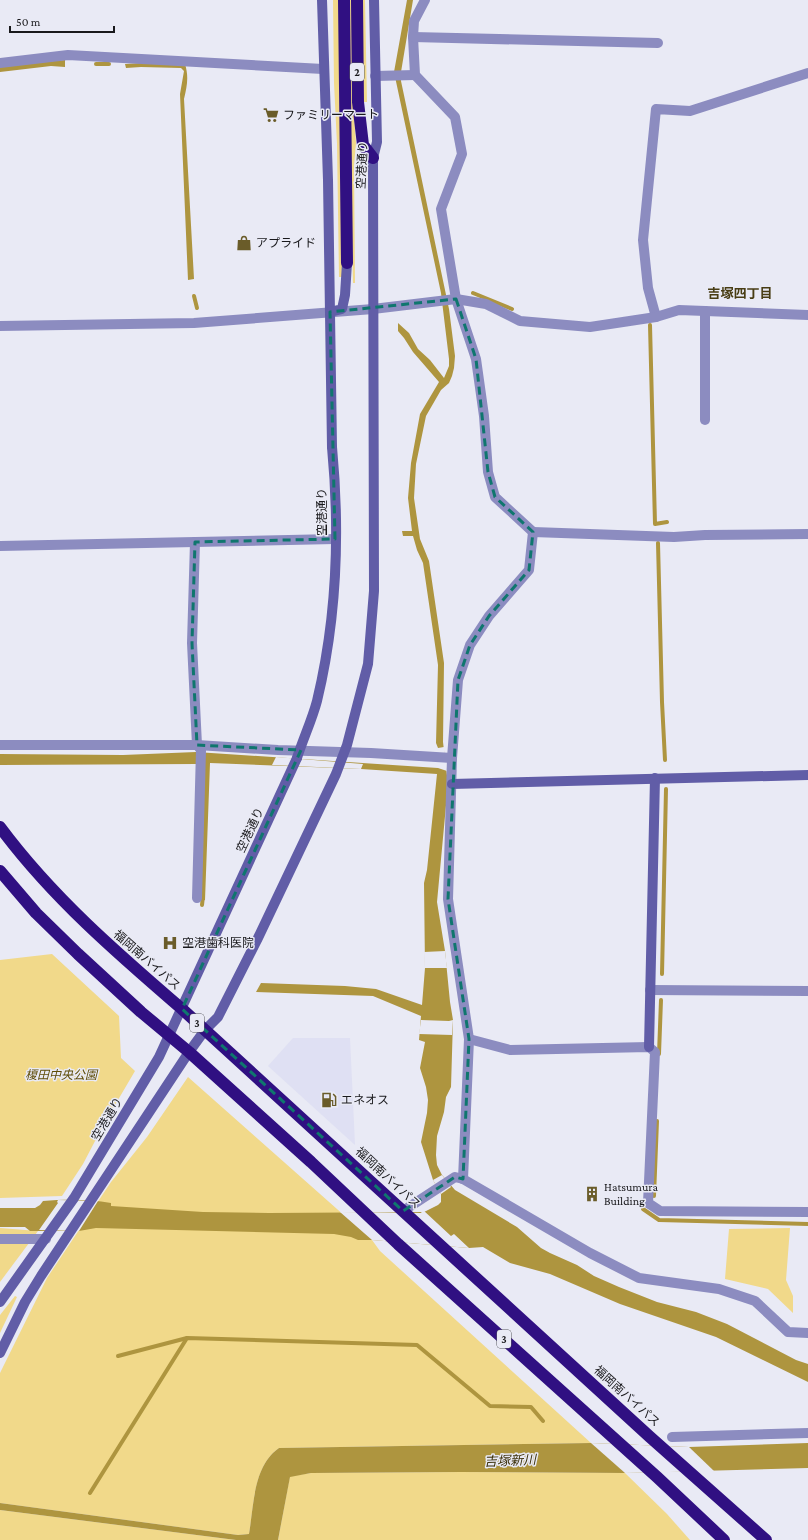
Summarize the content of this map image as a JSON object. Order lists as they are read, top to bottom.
{
  "streets": {
    "highway": ["2", "福岡南バイパス", "3"],
    "street": ["空港通り"]
  },
  "crossings": [
    ["2", "空港通り"],
    ["空港通り", "福岡南バイパス"],
    ["空港通り", "3"]
  ],
  "districts": ["吉塚四丁目"],
  "water": ["吉塚新川"],
  "parks": ["榎田中央公園"],
  "places": {
    "supermarket": ["ファミリーマート"],
    "shop": ["アプライド"],
    "hospital": ["空港歯科医院"],
    "fuel station": ["エネオス"],
    "building": ["Hatsumura Building"]
  },
  "scale_bar": "50 m"
}
